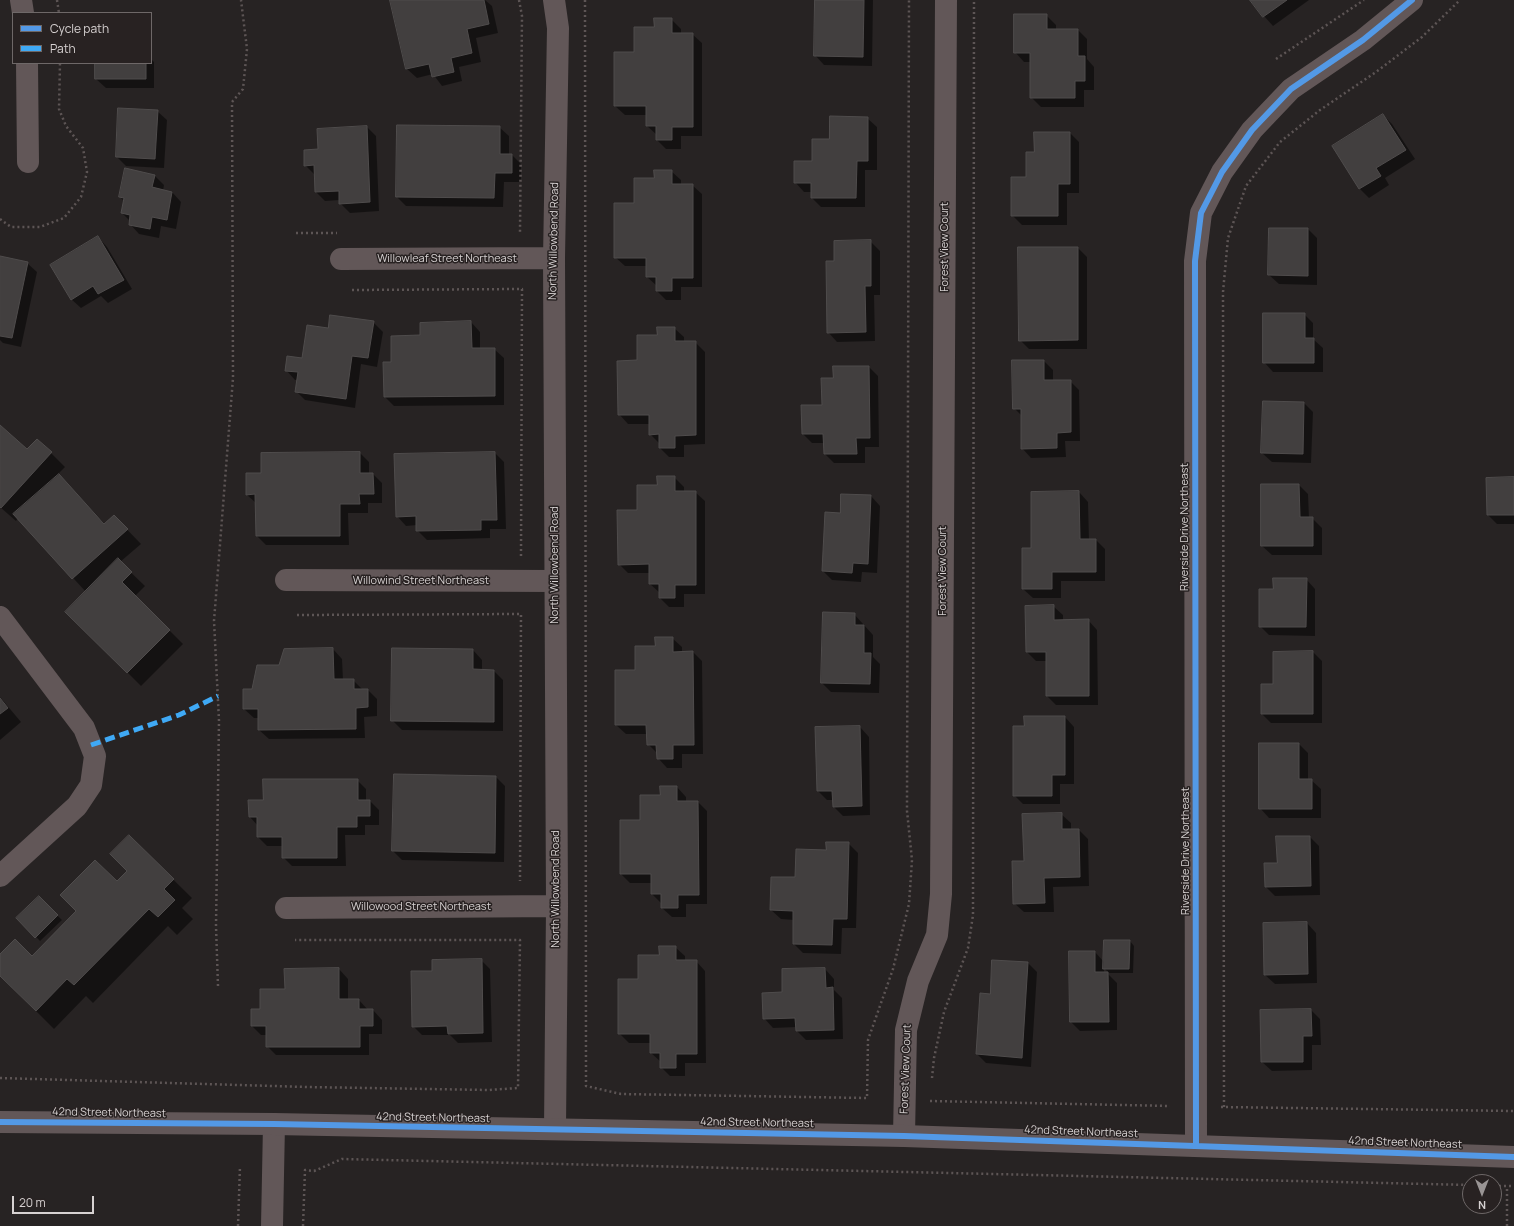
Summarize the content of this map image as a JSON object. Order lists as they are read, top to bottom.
{
  "streets": {
    "street": [
      "North Willowbend Road",
      "Forest View Court",
      "Willowleaf Street Northeast",
      "Riverside Drive Northeast",
      "Willowind Street Northeast",
      "Willowood Street Northeast",
      "42nd Street Northeast"
    ]
  },
  "crossings": [
    ["North Willowbend Road", "Willowleaf Street Northeast"],
    ["North Willowbend Road", "Willowind Street Northeast"],
    ["North Willowbend Road", "Willowood Street Northeast"],
    ["North Willowbend Road", "42nd Street Northeast"],
    ["Forest View Court", "42nd Street Northeast"],
    ["Riverside Drive Northeast", "42nd Street Northeast"]
  ],
  "legend": ["Cycle path", "Path"],
  "scale_bar": "20 m",
  "north": "bottom"
}
